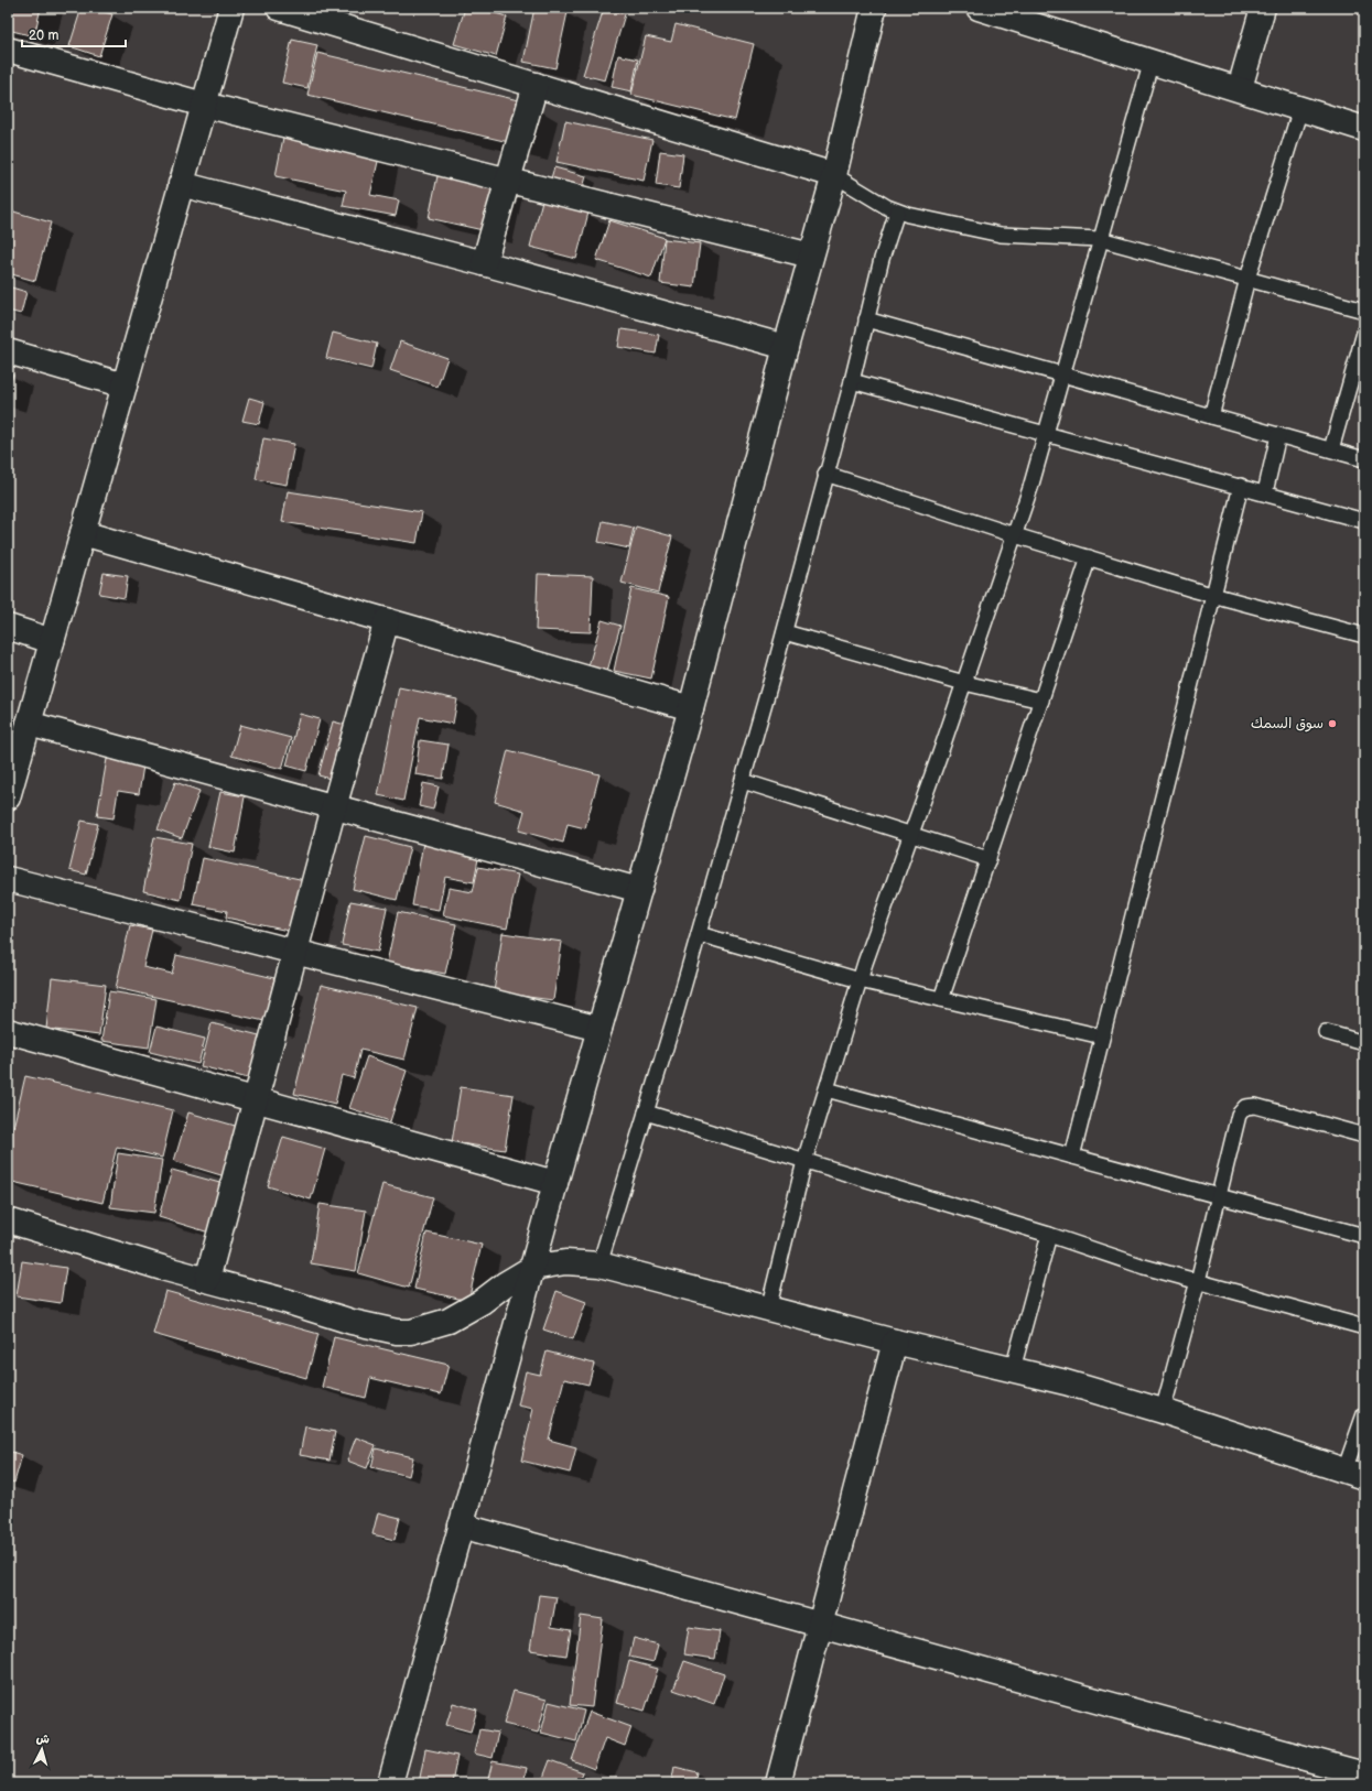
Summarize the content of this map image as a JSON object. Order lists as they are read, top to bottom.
{
  "places": ["سوق السمك"],
  "scale_bar": "20 m",
  "north": "top"
}
